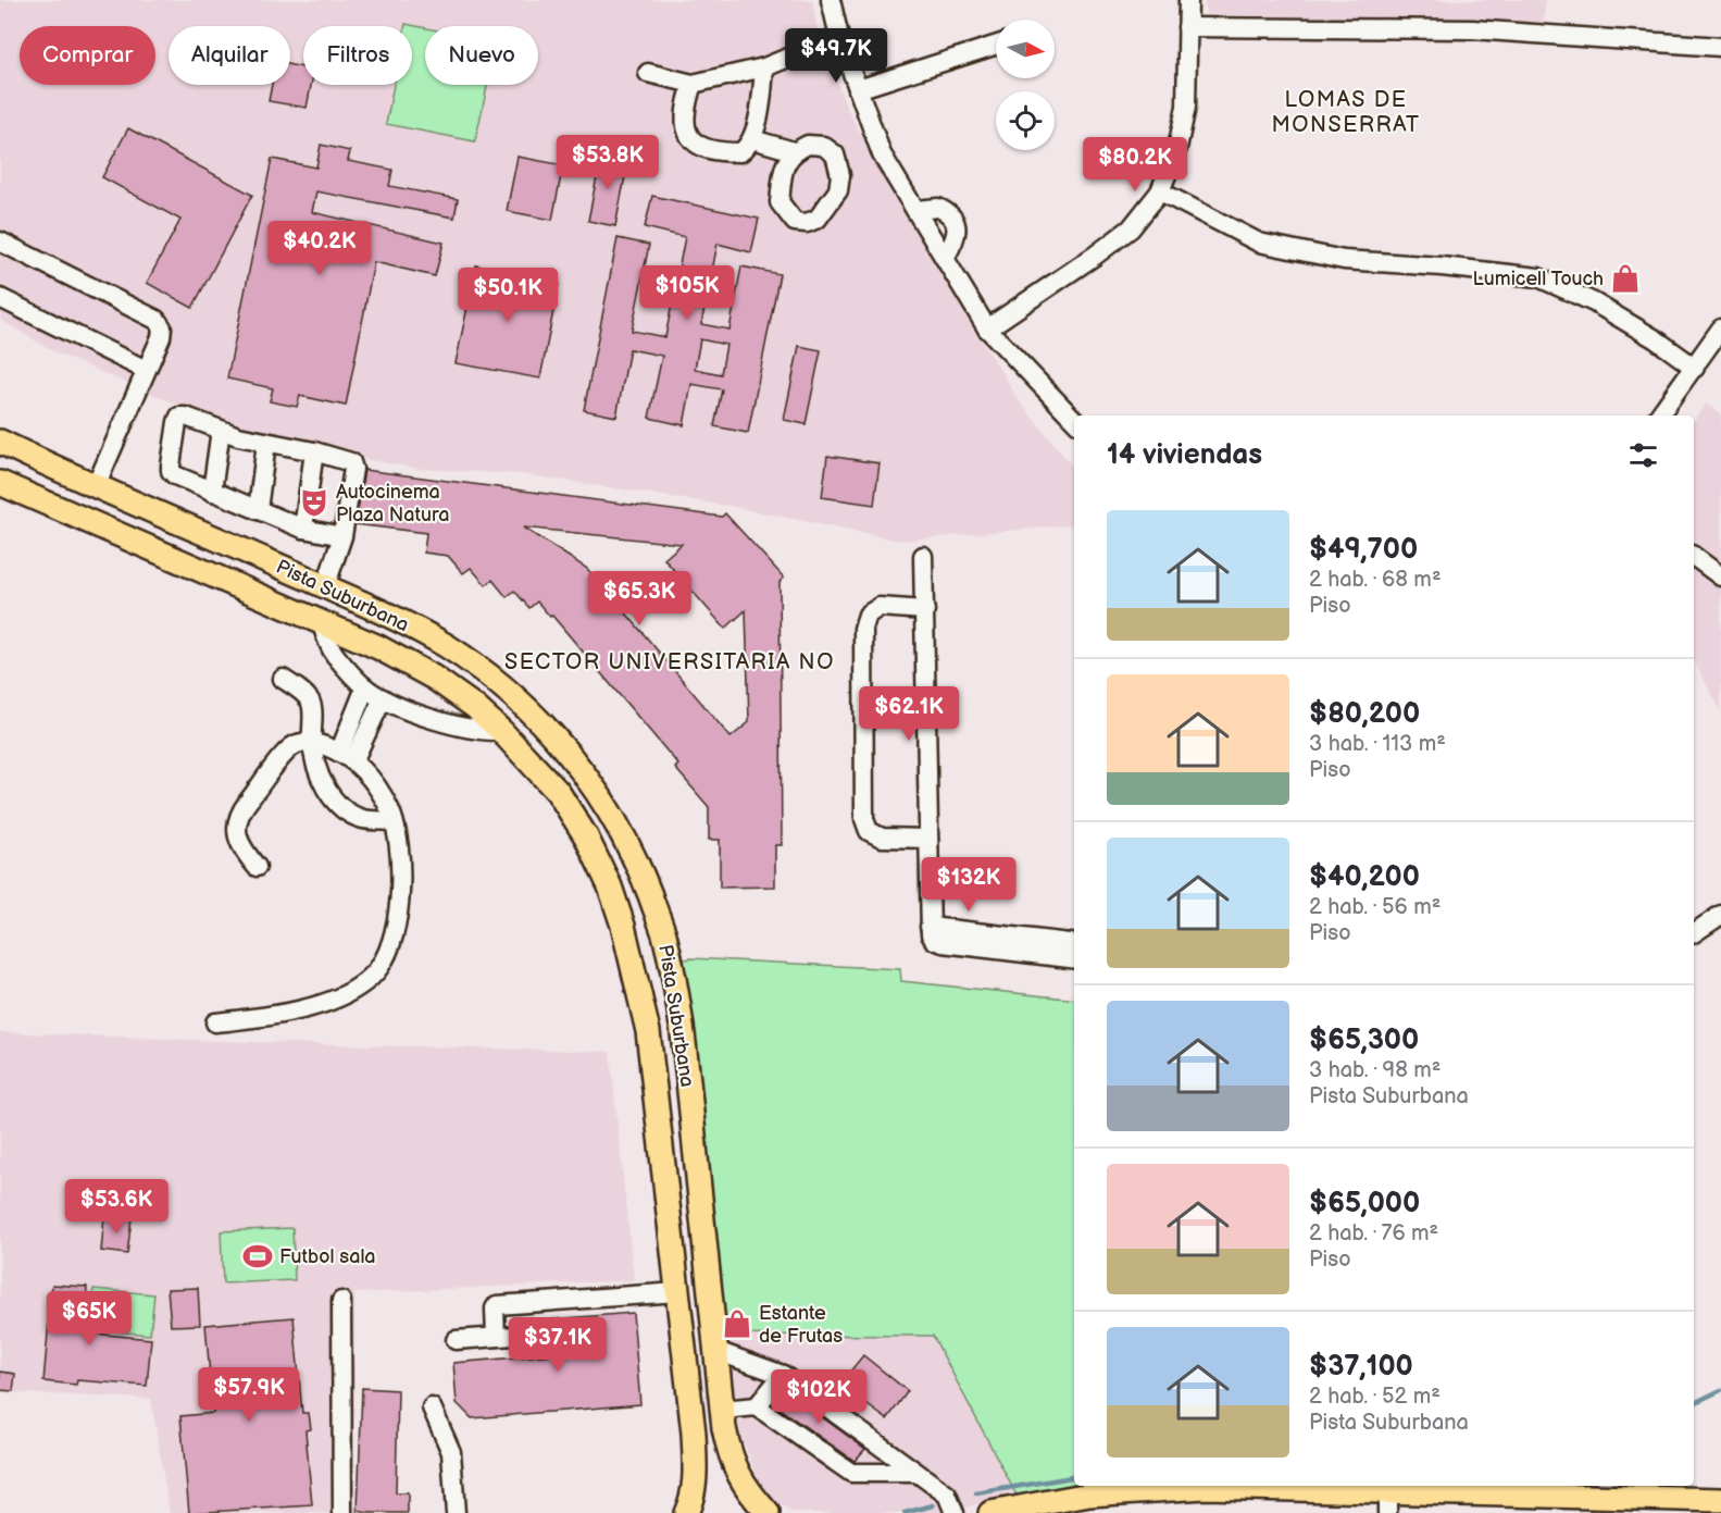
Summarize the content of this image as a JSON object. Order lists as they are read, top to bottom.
{
  "streets": {
    "main road": ["Pista Suburbana"]
  },
  "districts": ["LOMAS DE MONSERRAT", "SECTOR UNIVERSITARIA NO"],
  "places": {
    "shop": ["Lumicell Touch", "Estante de Frutas"],
    "theatre": ["Autocinema Plaza Natura"],
    "sports": ["Futbol sala"]
  },
  "north": "right",
  "page": {
    "chip": [
      "Comprar",
      "Alquilar",
      "Filtros",
      "Nuevo"
    ],
    "price": [
      "$49.7K",
      "$53.8K",
      "$80.2K",
      "$40.2K",
      "$105K",
      "$50.1K",
      "$65.3K",
      "$62.1K",
      "$132K",
      "$53.6K",
      "$65K",
      "$37.1K",
      "$57.9K",
      "$102K"
    ],
    "heading": "14 viviendas",
    "list": [
      {
        "name": "$49,700",
        "note": "2 hab. · 68 m² · Piso"
      },
      {
        "name": "$80,200",
        "note": "3 hab. · 113 m² · Piso"
      },
      {
        "name": "$40,200",
        "note": "2 hab. · 56 m² · Piso"
      },
      {
        "name": "$65,300",
        "note": "3 hab. · 98 m² · Pista Suburbana"
      },
      {
        "name": "$65,000",
        "note": "2 hab. · 76 m² · Piso"
      },
      {
        "name": "$37,100",
        "note": "2 hab. · 52 m² · Pista Suburbana"
      }
    ]
  }
}
